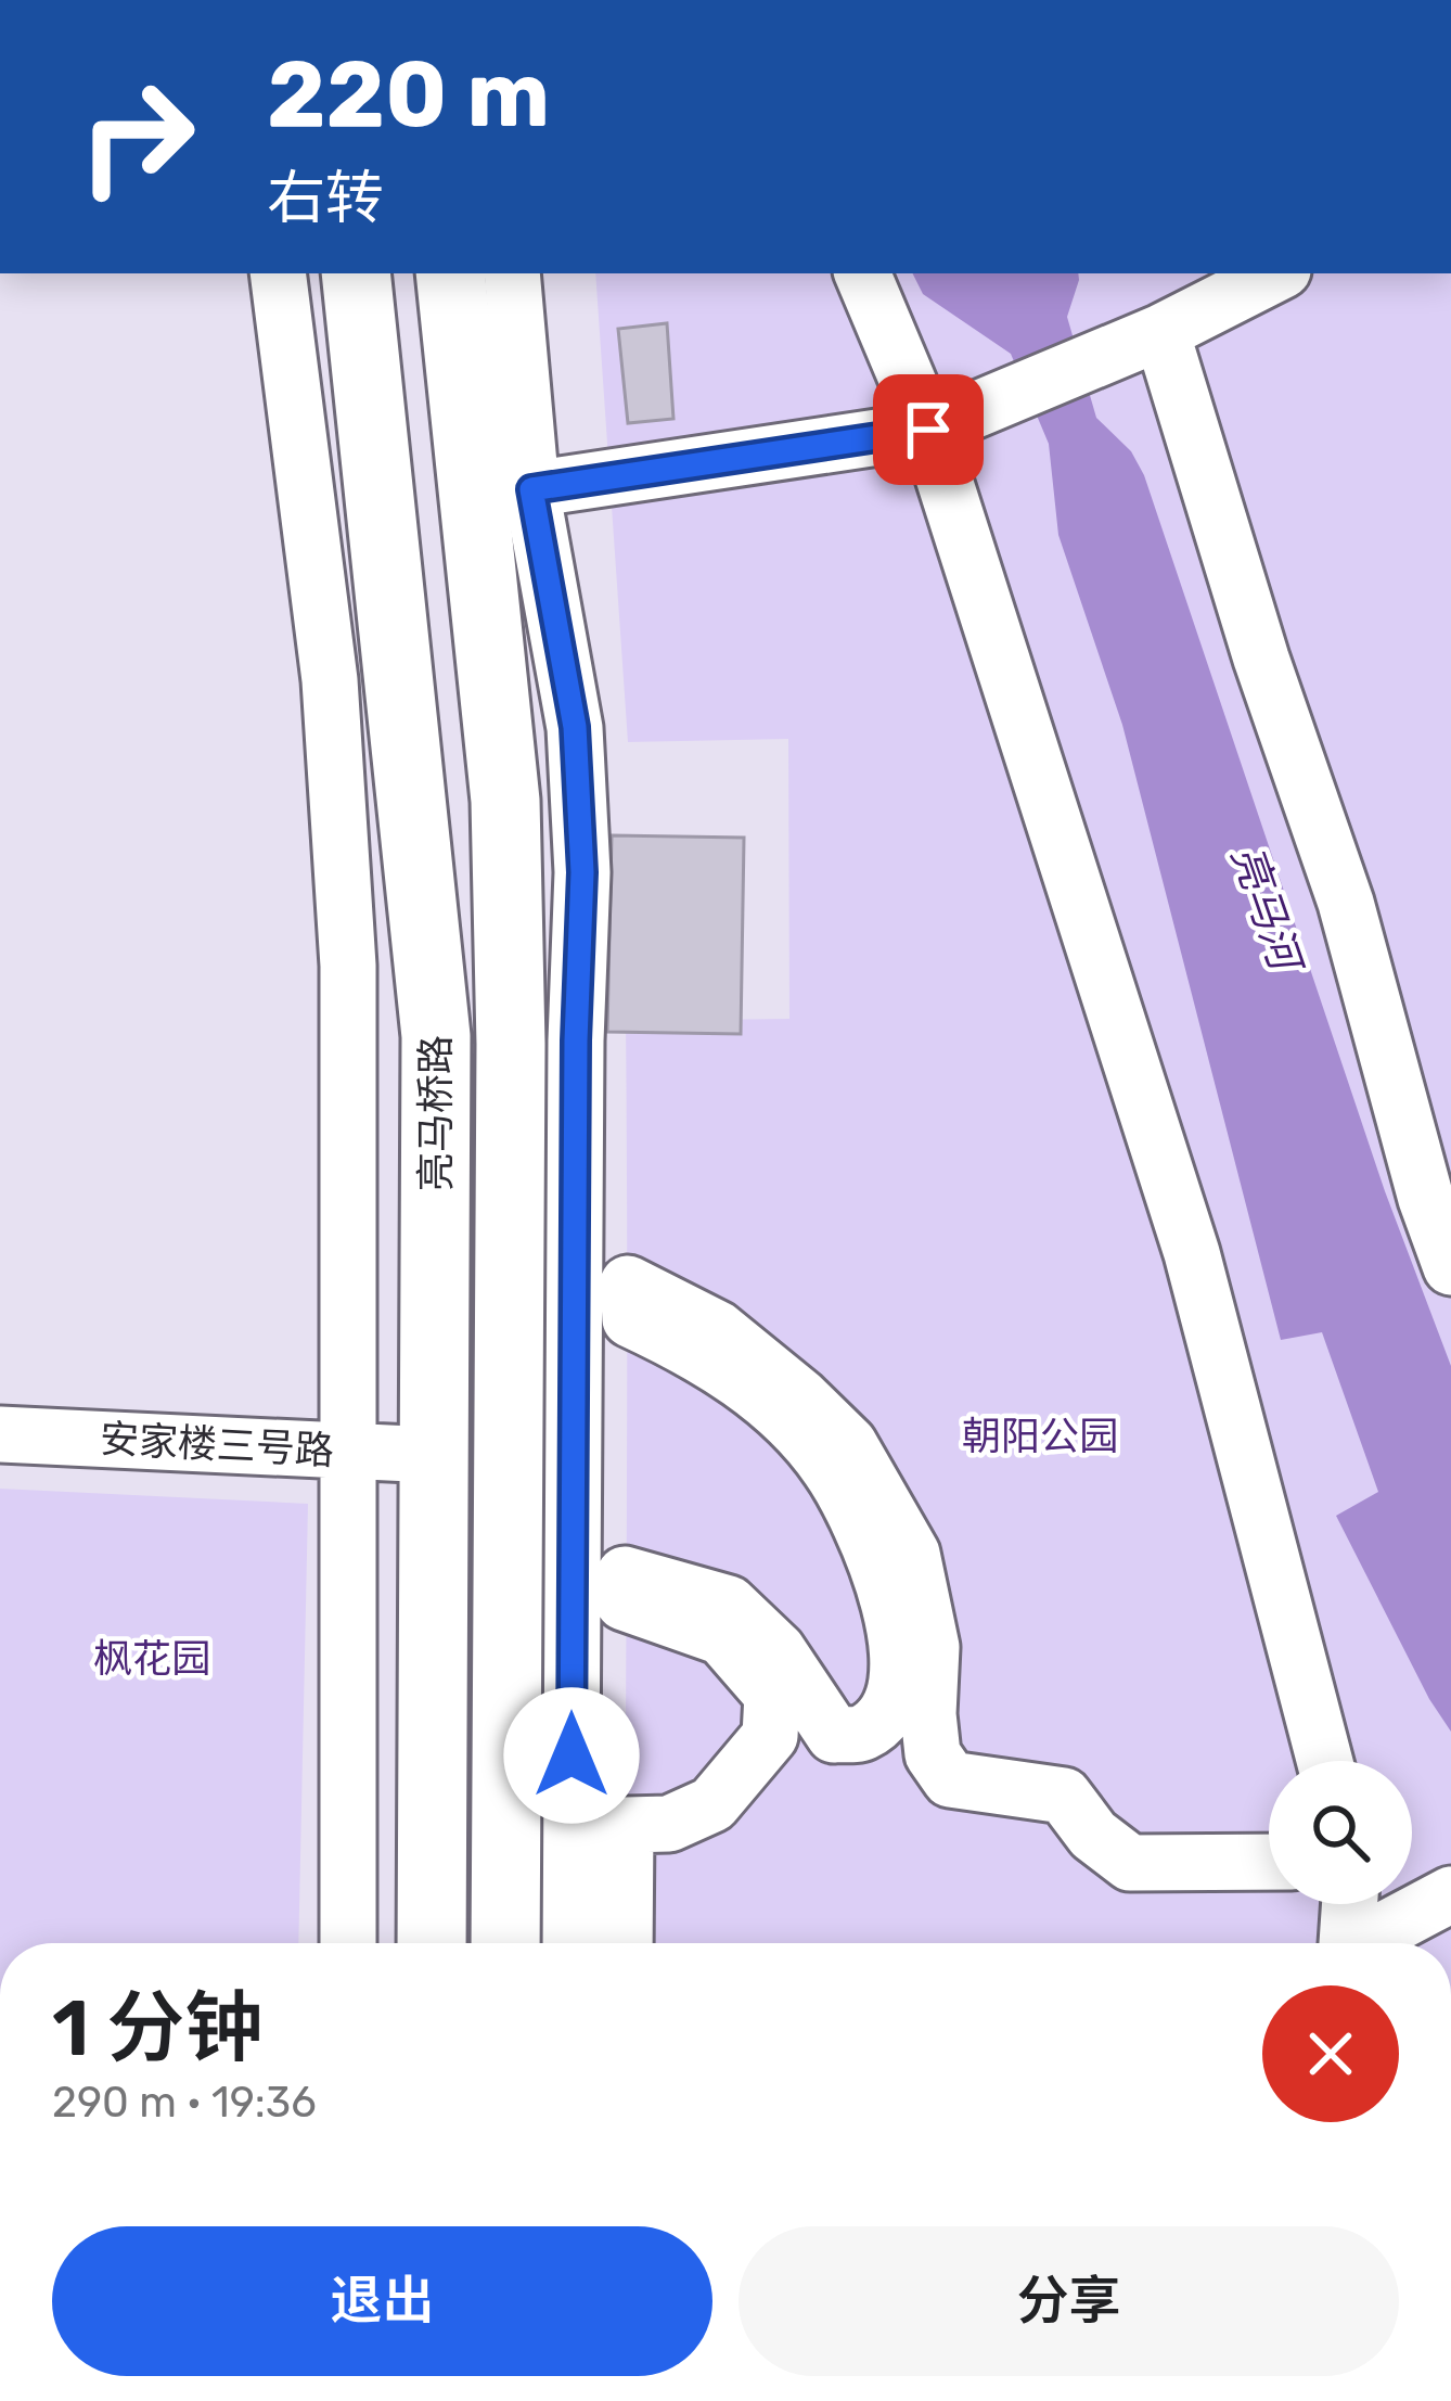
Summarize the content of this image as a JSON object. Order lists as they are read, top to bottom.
{
  "streets": {
    "main road": ["亮马桥路"],
    "street": ["安家楼三号路"]
  },
  "crossings": [
    ["亮马桥路", "安家楼三号路"]
  ],
  "water": ["亮马河"],
  "parks": ["朝阳公园", "枫花园"],
  "page": {
    "turn": ["220 m", "右转"],
    "heading": ["1 分钟", "290 m · 19:36"],
    "buttons": ["退出", "分享"]
  }
}
